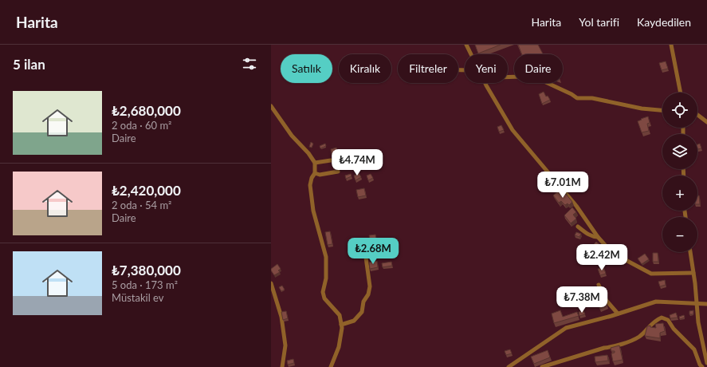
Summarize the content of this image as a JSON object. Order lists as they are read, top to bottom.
{
  "page": {
    "header": "Harita",
    "nav": ["Harita", "Yol tarifi", "Kaydedilen"],
    "heading": "5 ilan",
    "chip": [
      "Satılık",
      "Kiralık",
      "Filtreler",
      "Yeni",
      "Daire"
    ],
    "list": [
      {
        "name": "₺2,680,000",
        "note": "2 oda · 60 m² · Daire"
      },
      {
        "name": "₺2,420,000",
        "note": "2 oda · 54 m² · Daire"
      },
      {
        "name": "₺7,380,000",
        "note": "5 oda · 173 m² · Müstakil ev"
      }
    ],
    "map_buttons": ["+", "−"],
    "price": [
      "₺4.74M",
      "₺7.01M",
      "₺2.68M",
      "₺2.42M",
      "₺7.38M"
    ]
  }
}
